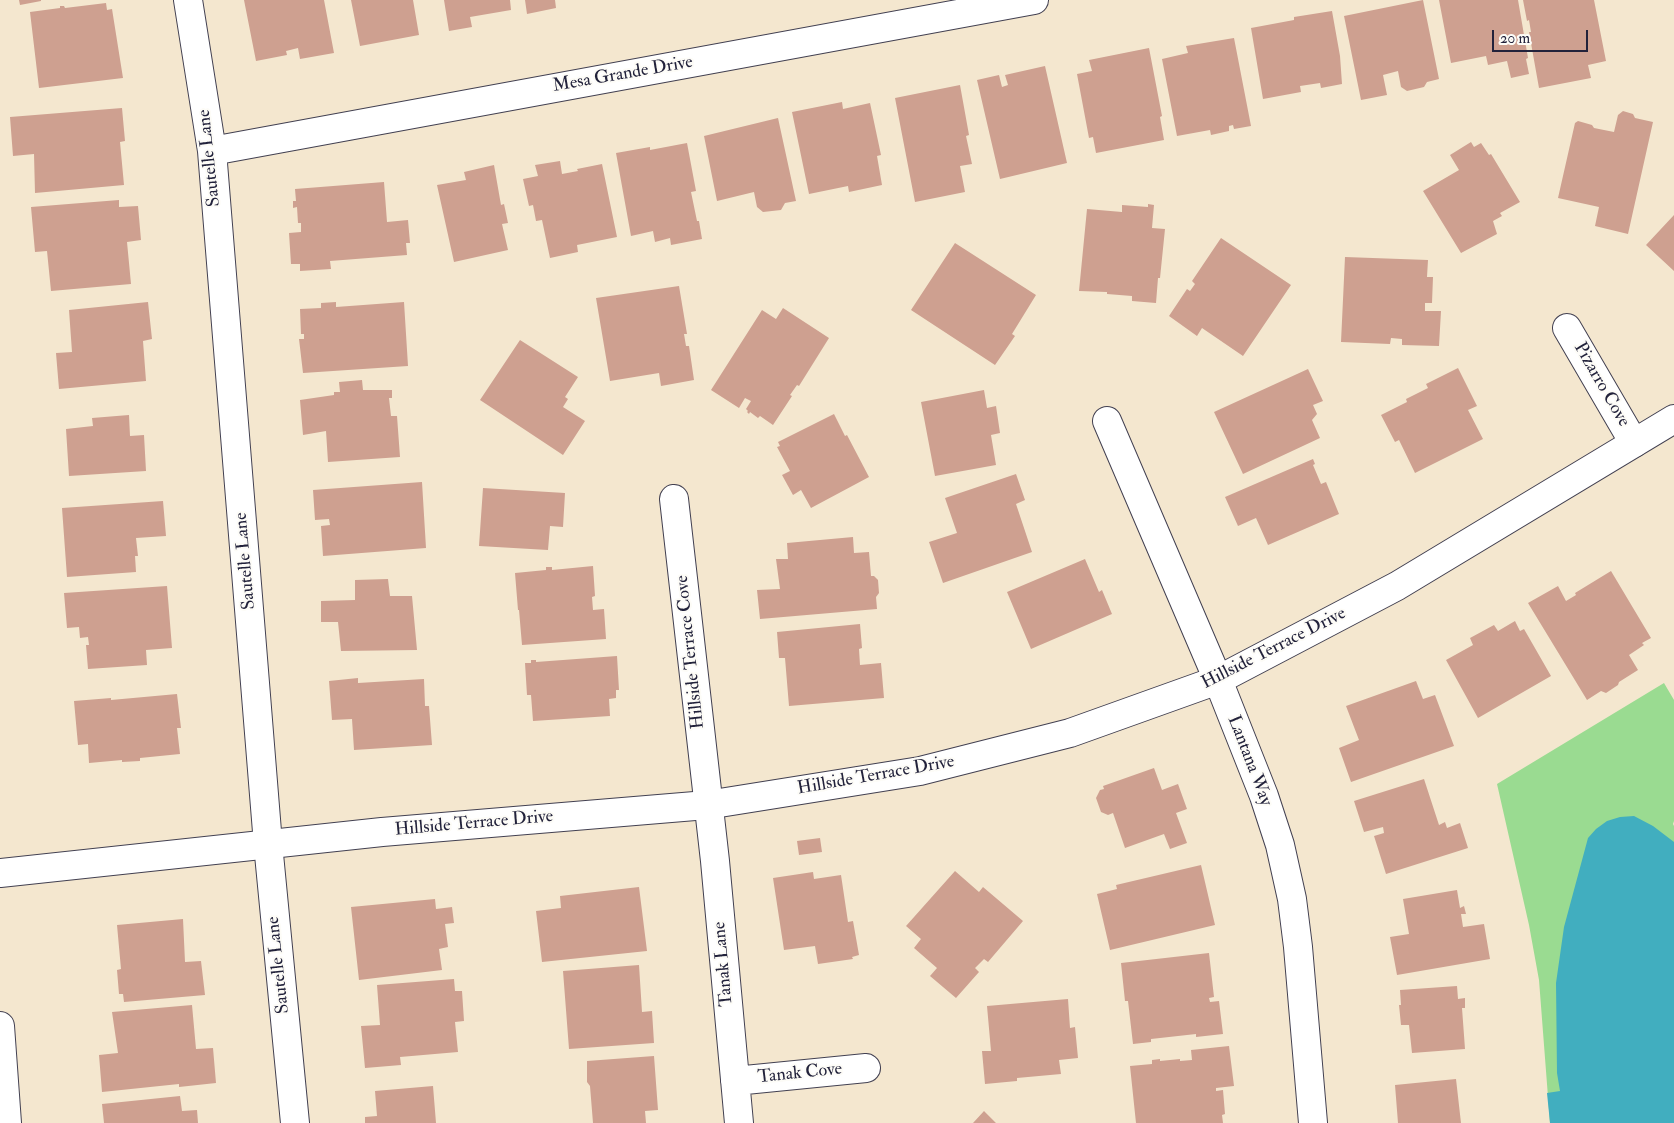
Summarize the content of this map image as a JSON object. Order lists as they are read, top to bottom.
{
  "streets": {
    "street": [
      "Mesa Grande Drive",
      "Sautelle Lane",
      "Pizarro Cove",
      "Hillside Terrace Drive",
      "Hillside Terrace Cove",
      "Lantana Way",
      "Tanak Lane",
      "Tanak Cove"
    ]
  },
  "crossings": [
    ["Mesa Grande Drive", "Sautelle Lane"],
    ["Sautelle Lane", "Hillside Terrace Drive"],
    ["Pizarro Cove", "Hillside Terrace Drive"],
    ["Hillside Terrace Drive", "Hillside Terrace Cove"],
    ["Hillside Terrace Drive", "Lantana Way"],
    ["Hillside Terrace Drive", "Tanak Lane"],
    ["Hillside Terrace Cove", "Tanak Lane"],
    ["Tanak Lane", "Tanak Cove"]
  ],
  "scale_bar": "20 m"
}
